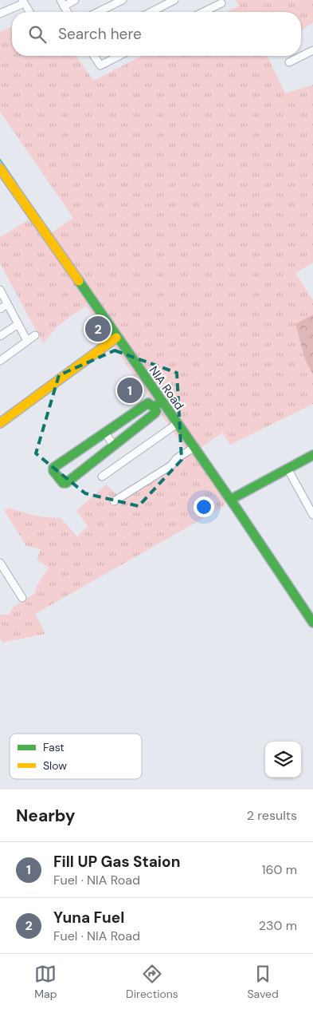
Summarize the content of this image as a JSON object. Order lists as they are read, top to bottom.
{
  "streets": {
    "street": ["NIA Road"]
  },
  "legend": ["Fast", "Slow"],
  "page": {
    "search": "Search here",
    "pins": ["2", "1"],
    "heading": ["Nearby", "2 results"],
    "list": [
      {
        "mark": "1",
        "name": "Fill UP Gas Staion",
        "note": "Fuel · NIA Road",
        "value": "160 m"
      },
      {
        "mark": "2",
        "name": "Yuna Fuel",
        "note": "Fuel · NIA Road",
        "value": "230 m"
      }
    ],
    "nav": ["Map", "Directions", "Saved"]
  }
}
